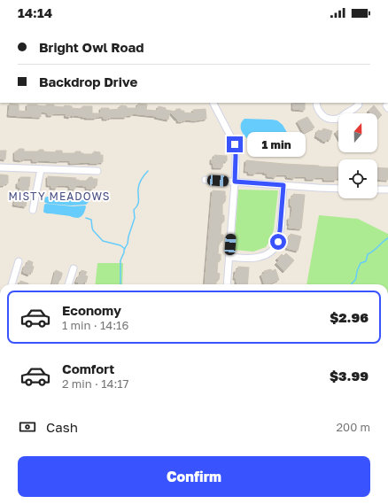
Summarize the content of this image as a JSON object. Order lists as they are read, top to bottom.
{
  "districts": ["MISTY MEADOWS"],
  "north": "top",
  "page": {
    "status": "14:14",
    "banner": ["Bright Owl Road", "Backdrop Drive"],
    "bubble": "1 min",
    "list": [
      {
        "name": "Economy",
        "note": "1 min · 14:16",
        "value": "$2.96"
      },
      {
        "name": "Comfort",
        "note": "2 min · 14:17",
        "value": "$3.99"
      }
    ],
    "pay": ["Cash", "200 m"],
    "buttons": "Confirm"
  }
}
